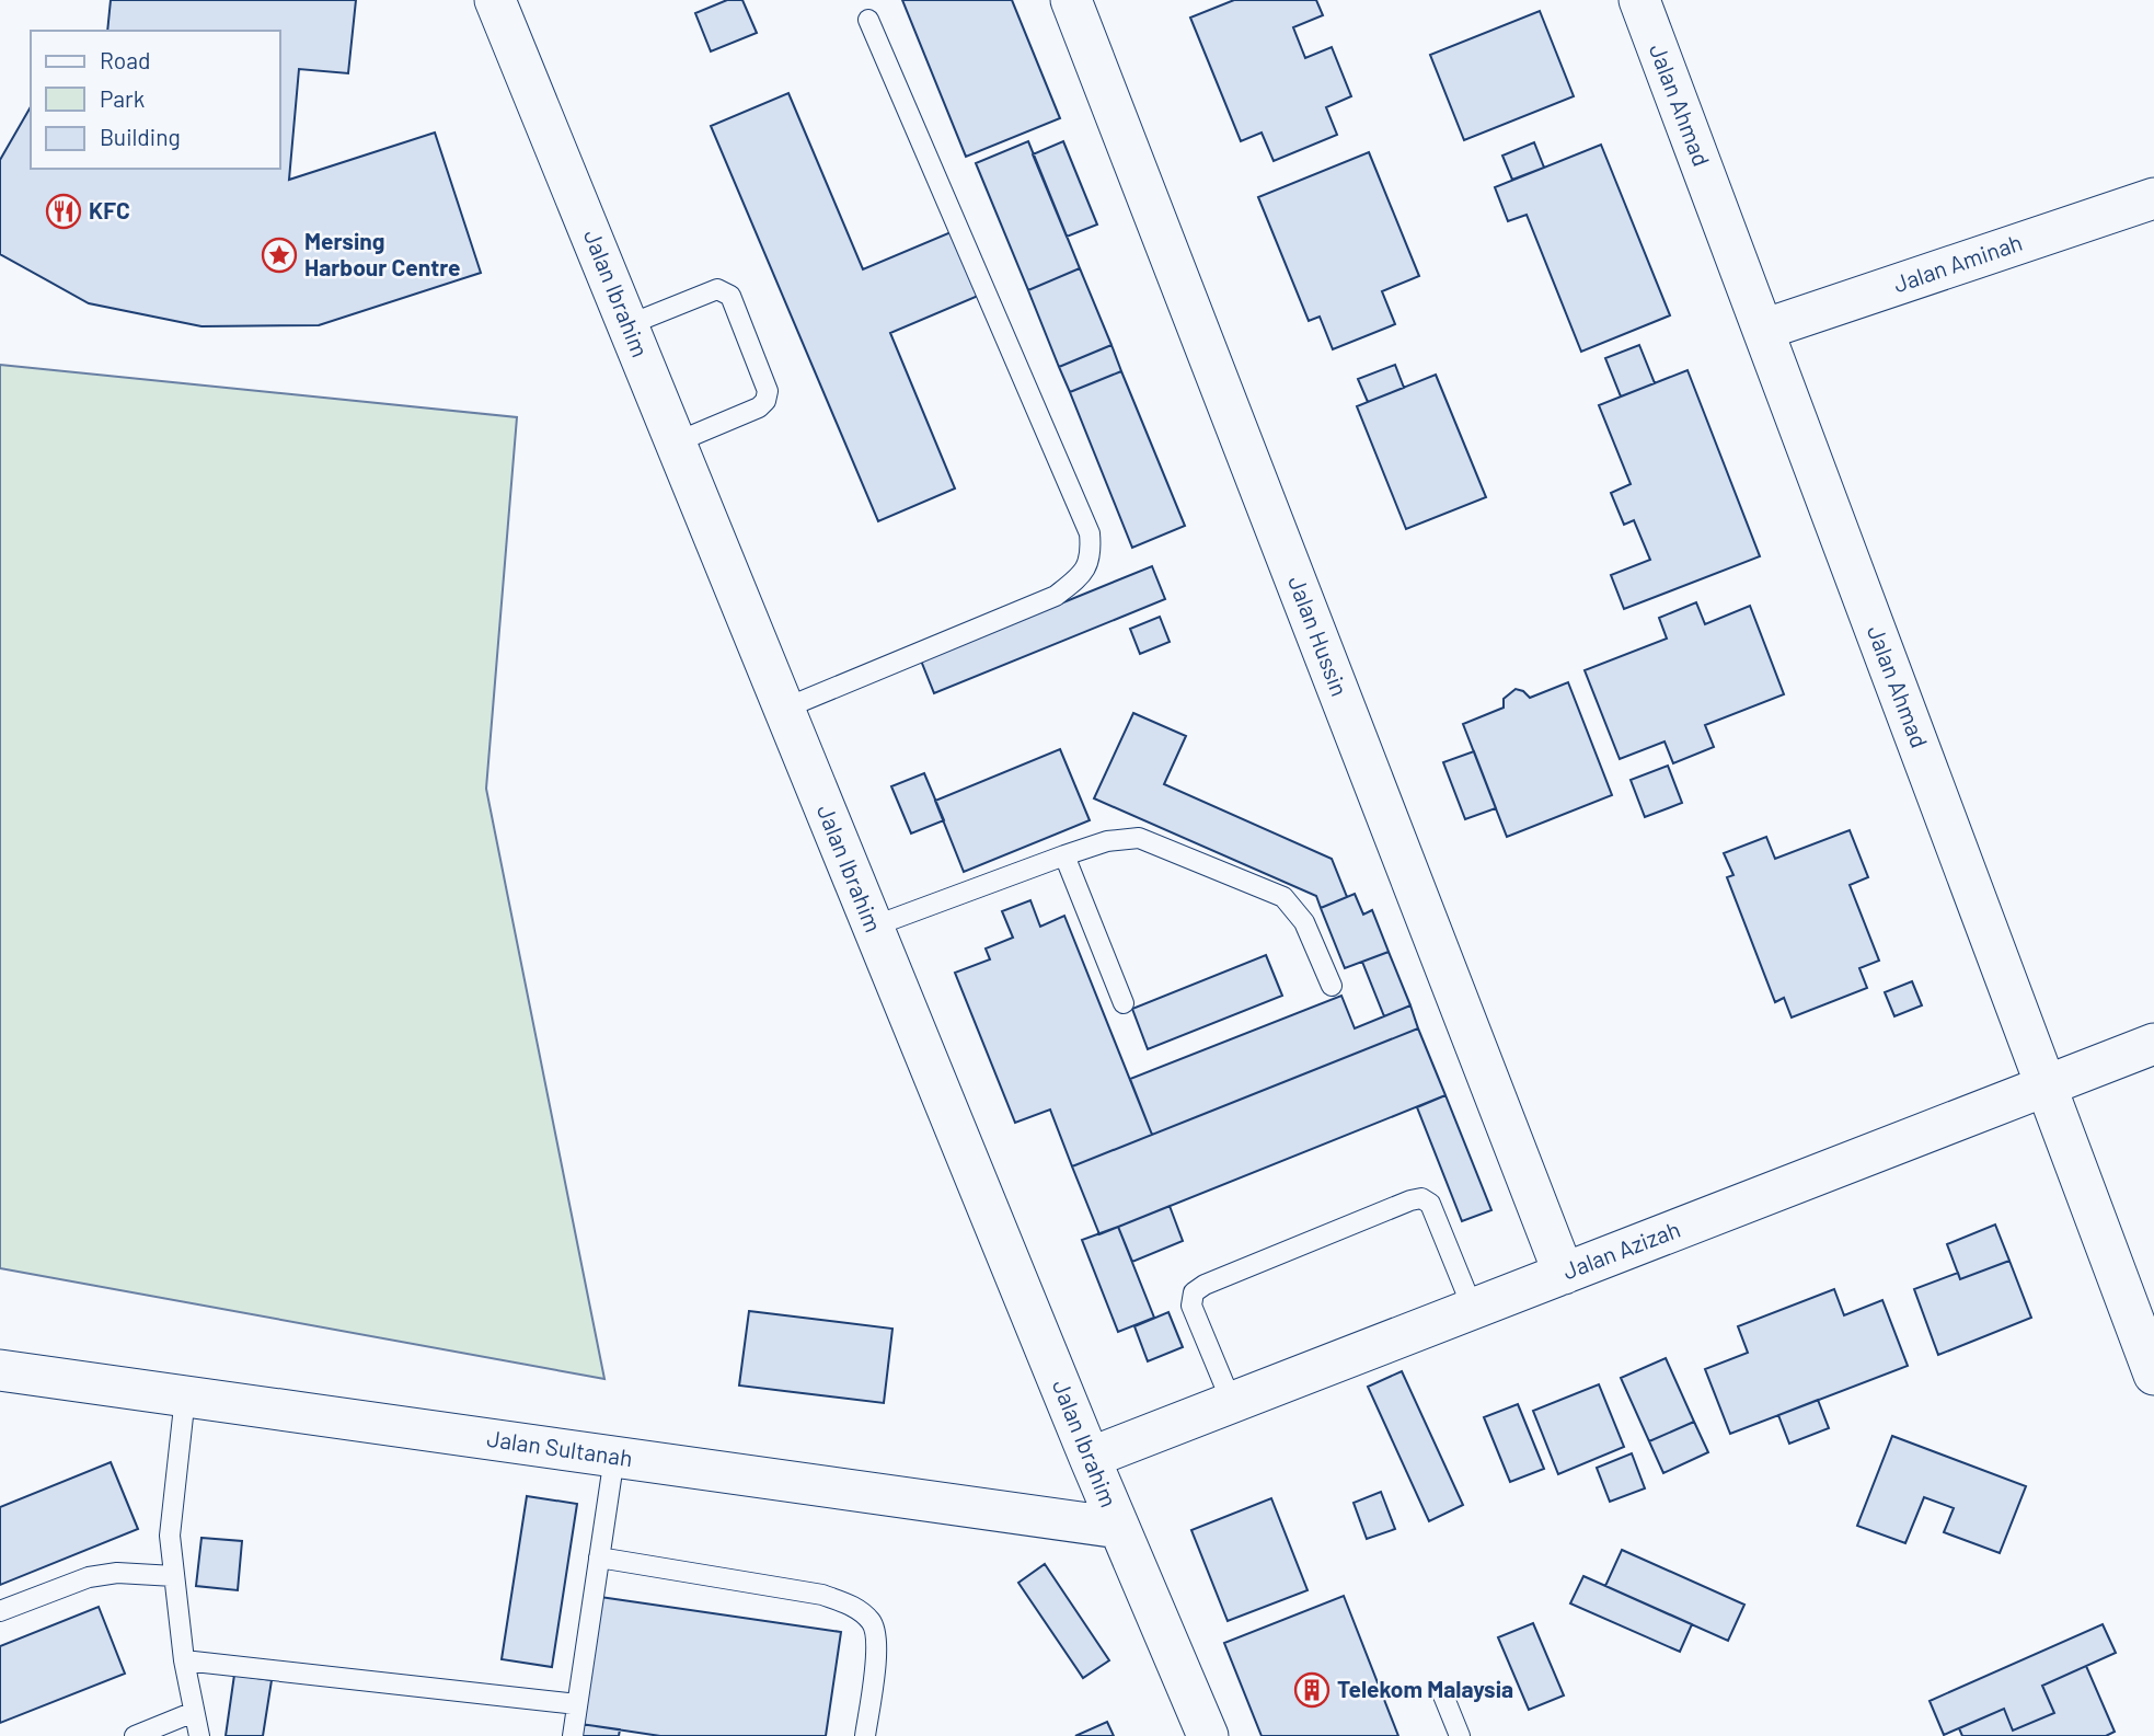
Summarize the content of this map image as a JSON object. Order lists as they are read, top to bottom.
{
  "streets": {
    "street": [
      "Jalan Ahmad",
      "Jalan Aminah",
      "Jalan Ibrahim",
      "Jalan Hussin",
      "Jalan Azizah",
      "Jalan Sultanah"
    ]
  },
  "crossings": [
    ["Jalan Ahmad", "Jalan Aminah"],
    ["Jalan Ahmad", "Jalan Azizah"],
    ["Jalan Ibrahim", "Jalan Azizah"],
    ["Jalan Ibrahim", "Jalan Sultanah"],
    ["Jalan Hussin", "Jalan Azizah"]
  ],
  "places": {
    "restaurant": ["KFC"],
    "place": ["Mersing Harbour Centre"],
    "building": ["Telekom Malaysia"]
  },
  "legend": ["Road", "Park", "Building"]
}
